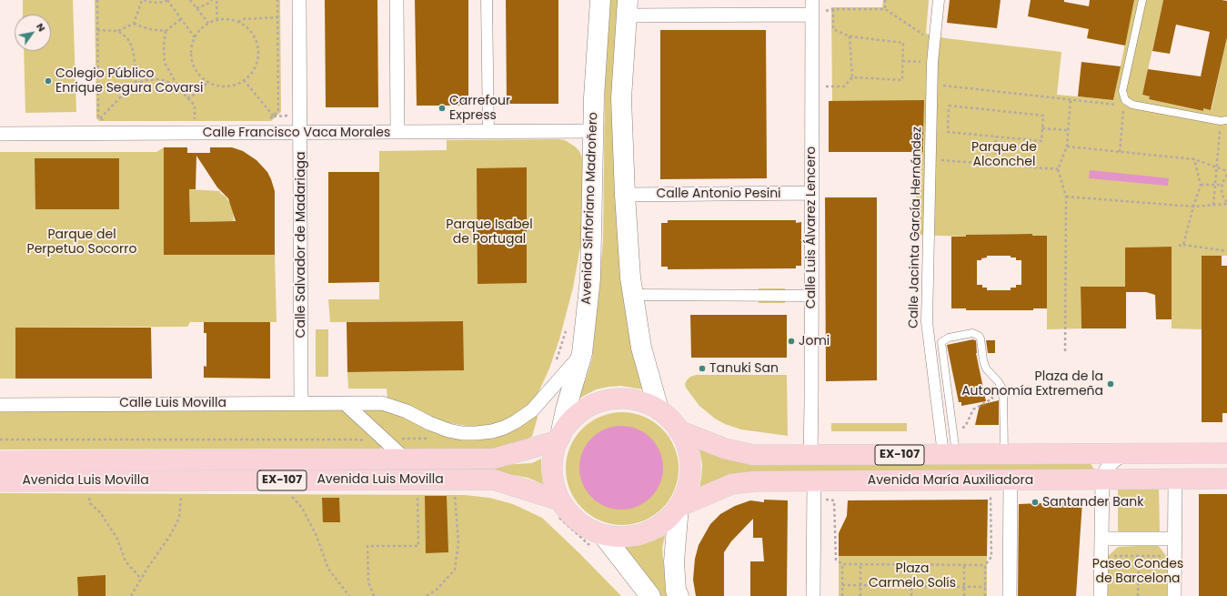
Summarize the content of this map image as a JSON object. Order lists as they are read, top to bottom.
{
  "streets": {
    "main road": [
      "Avenida Sinforiano Madroñero",
      "EX-107",
      "Avenida Luis Movilla",
      "Avenida María Auxiliadora"
    ],
    "street": [
      "Calle Francisco Vaca Morales",
      "Calle Antonio Pesini",
      "Calle Luis Álvarez Lencero",
      "Calle Jacinta García Hernández",
      "Calle Salvador de Madariaga",
      "Calle Luis Movilla"
    ]
  },
  "crossings": [
    ["Calle Francisco Vaca Morales", "Avenida Sinforiano Madroñero"],
    ["Calle Francisco Vaca Morales", "Calle Salvador de Madariaga"],
    ["Calle Antonio Pesini", "Calle Luis Álvarez Lencero"],
    ["Avenida Sinforiano Madroñero", "Calle Luis Movilla"],
    ["Avenida Sinforiano Madroñero", "EX-107"],
    ["Avenida Sinforiano Madroñero", "Avenida Luis Movilla"],
    ["Calle Luis Álvarez Lencero", "Avenida María Auxiliadora"],
    ["Calle Jacinta García Hernández", "Avenida María Auxiliadora"],
    ["Calle Salvador de Madariaga", "Calle Luis Movilla"],
    ["EX-107", "Avenida Luis Movilla"],
    ["EX-107", "Avenida María Auxiliadora"]
  ],
  "parks": [
    "Parque de Alconchel",
    "Parque Isabel de Portugal",
    "Parque del Perpetuo Socorro",
    "Paseo Condes de Barcelona",
    "Plaza Carmelo Solís"
  ],
  "places": [
    "Colegio Público Enrique Segura Covarsi",
    "Carrefour Express",
    "Jomi",
    "Tanuki San",
    "Plaza de la Autonomía Extremeña",
    "Santander Bank"
  ],
  "north": "top right"
}
